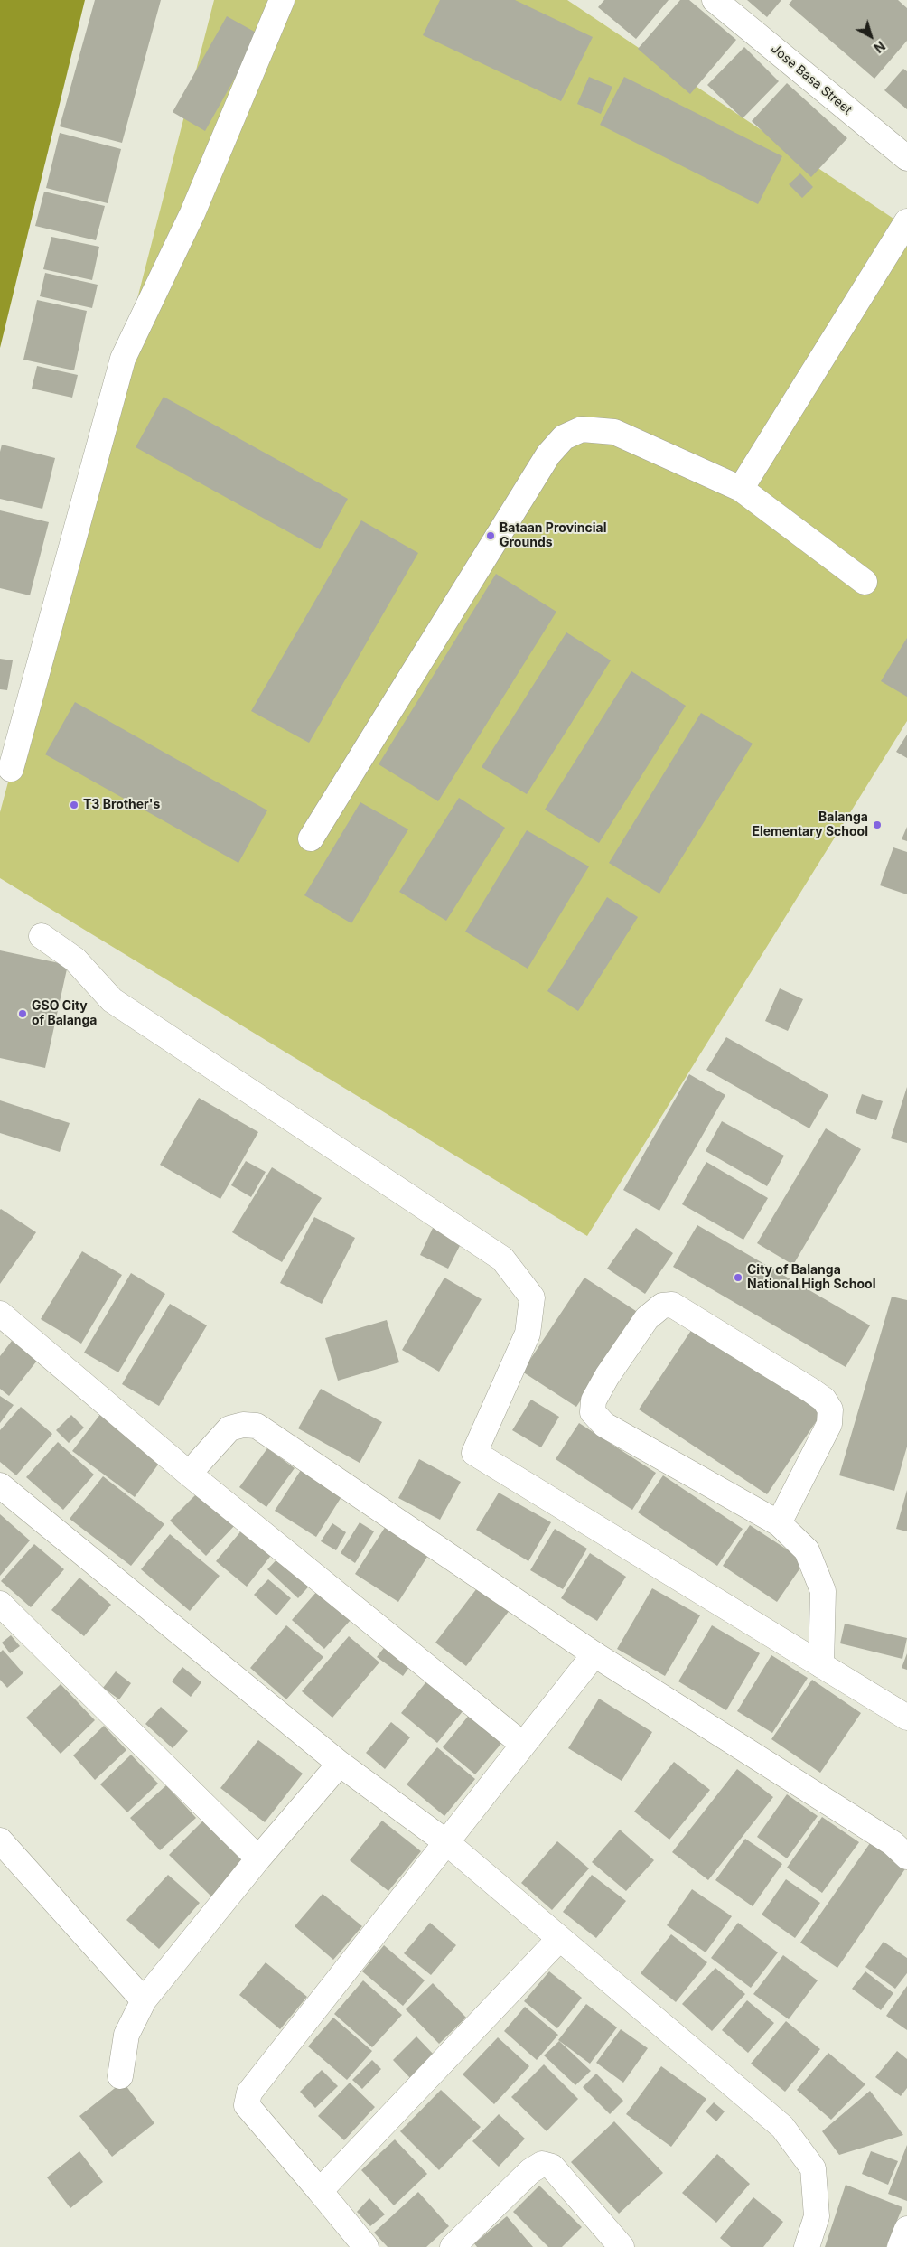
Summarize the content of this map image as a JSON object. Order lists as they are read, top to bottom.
{
  "streets": {
    "street": ["Jose Basa Street"]
  },
  "places": [
    "Bataan Provincial Grounds",
    "T3 Brother's",
    "Balanga Elementary School",
    "GSO City of Balanga",
    "City of Balanga National High School"
  ],
  "north": "bottom right"
}
